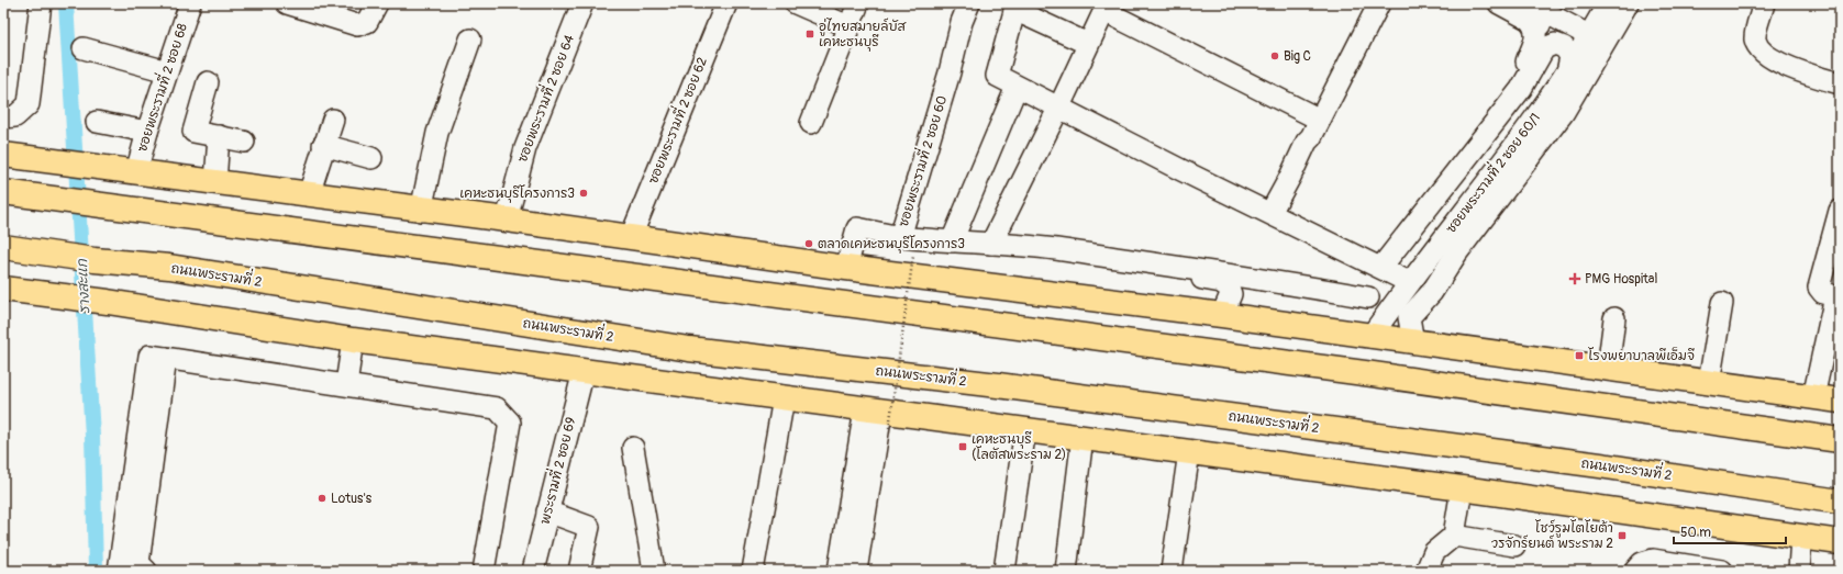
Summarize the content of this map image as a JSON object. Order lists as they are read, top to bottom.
{
  "streets": {
    "main road": ["ถนนพระรามที่ 2"],
    "street": [
      "ซอยพระรามที่ 2 ซอย 68",
      "ซอยพระรามที่ 2 ซอย 64",
      "ซอยพระรามที่ 2 ซอย 62",
      "ซอยพระรามที่ 2 ซอย 60",
      "ซอยพระรามที่ 2 ซอย 60/1",
      "พระรามที่ 2 ซอย 69"
    ]
  },
  "water": ["รางสะแก"],
  "places": {
    "transit": [
      "อู่ไทยสมายล์บัส เคหะธนบุรี",
      "โรงพยาบาลพีเอ็มจี",
      "เคหะธนบุรี (โลตัสพระราม 2)",
      "โชว์รูมโตโยต้า วรจักร์ยนต์ พระราม 2"
    ],
    "other": [
      "Big C",
      "เคหะธนบุรีโครงการ3",
      "ตลาดเคหะธนบุรีโครงการ3",
      "Lotus's"
    ],
    "health": ["PMG Hospital"]
  },
  "scale_bar": "50 m"
}
